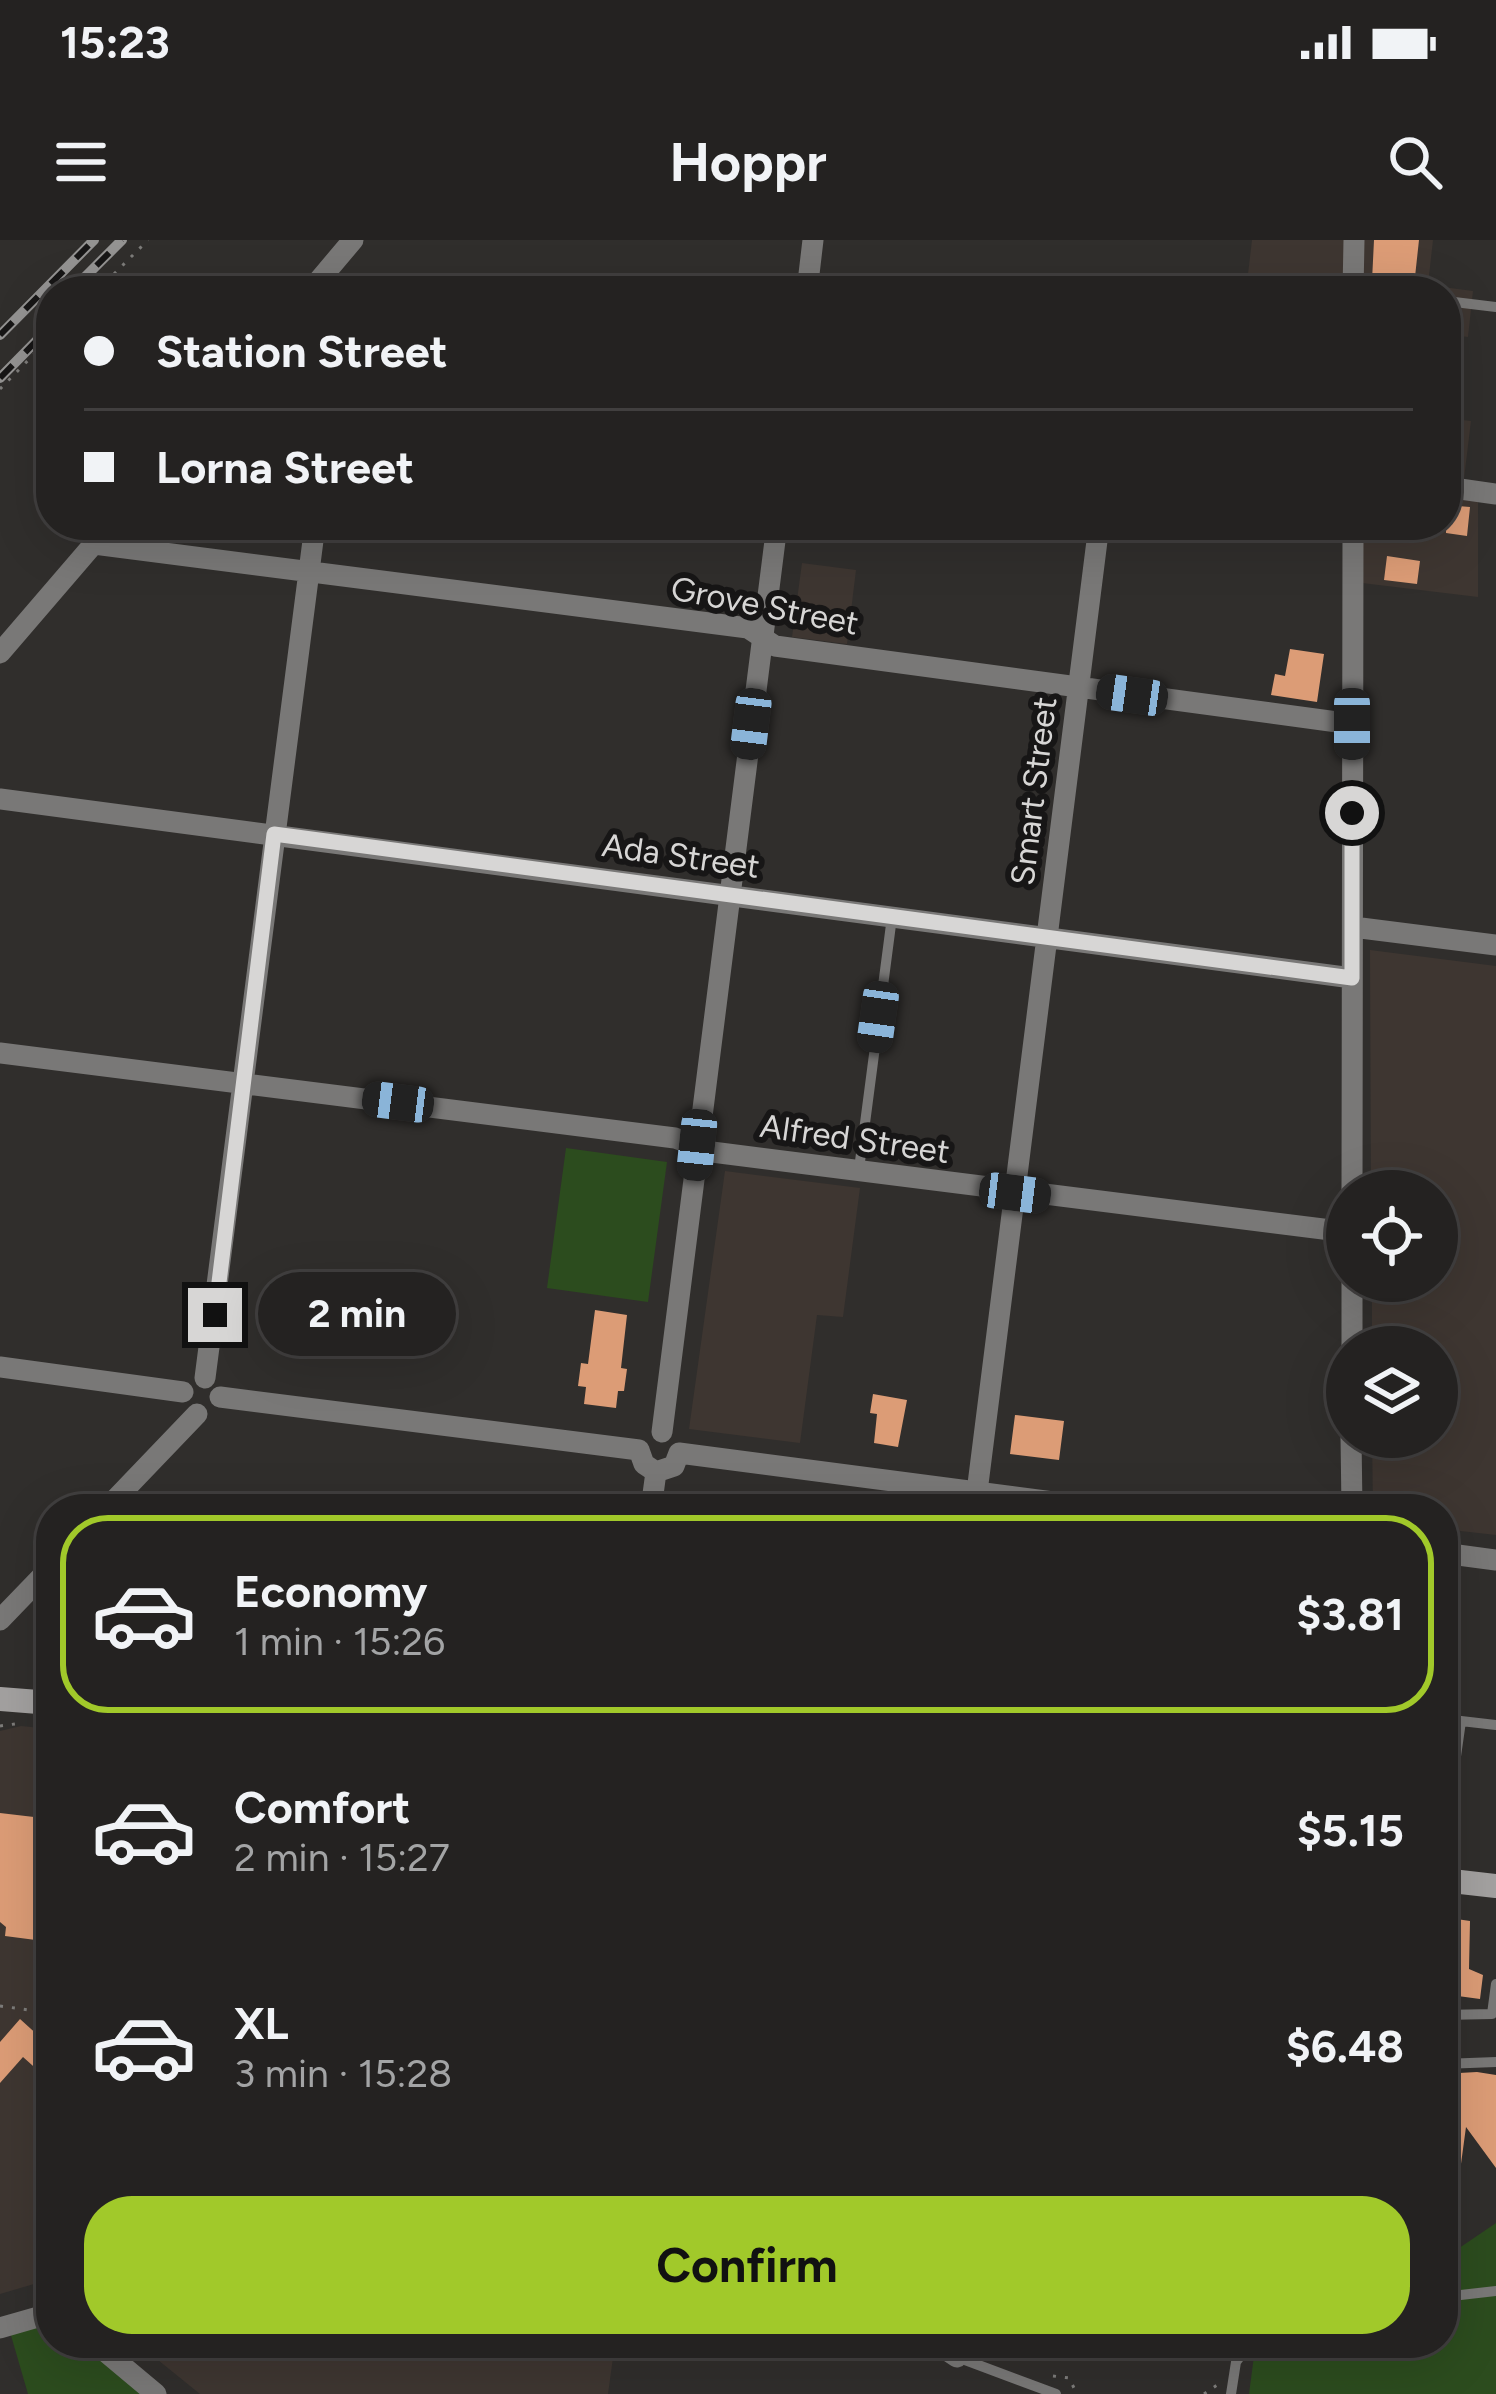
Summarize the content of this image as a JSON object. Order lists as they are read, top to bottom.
{
  "streets": {
    "street": [
      "Grove Street",
      "Smart Street",
      "Ada Street",
      "Alfred Street"
    ]
  },
  "crossings": [
    ["Grove Street", "Smart Street"],
    ["Smart Street", "Ada Street"],
    ["Smart Street", "Alfred Street"]
  ],
  "page": {
    "status": "15:23",
    "header": "Hoppr",
    "banner": ["Station Street", "Lorna Street"],
    "bubble": "2 min",
    "list": [
      {
        "name": "Economy",
        "note": "1 min · 15:26",
        "value": "$3.81"
      },
      {
        "name": "Comfort",
        "note": "2 min · 15:27",
        "value": "$5.15"
      },
      {
        "name": "XL",
        "note": "3 min · 15:28",
        "value": "$6.48"
      }
    ],
    "buttons": "Confirm"
  }
}
